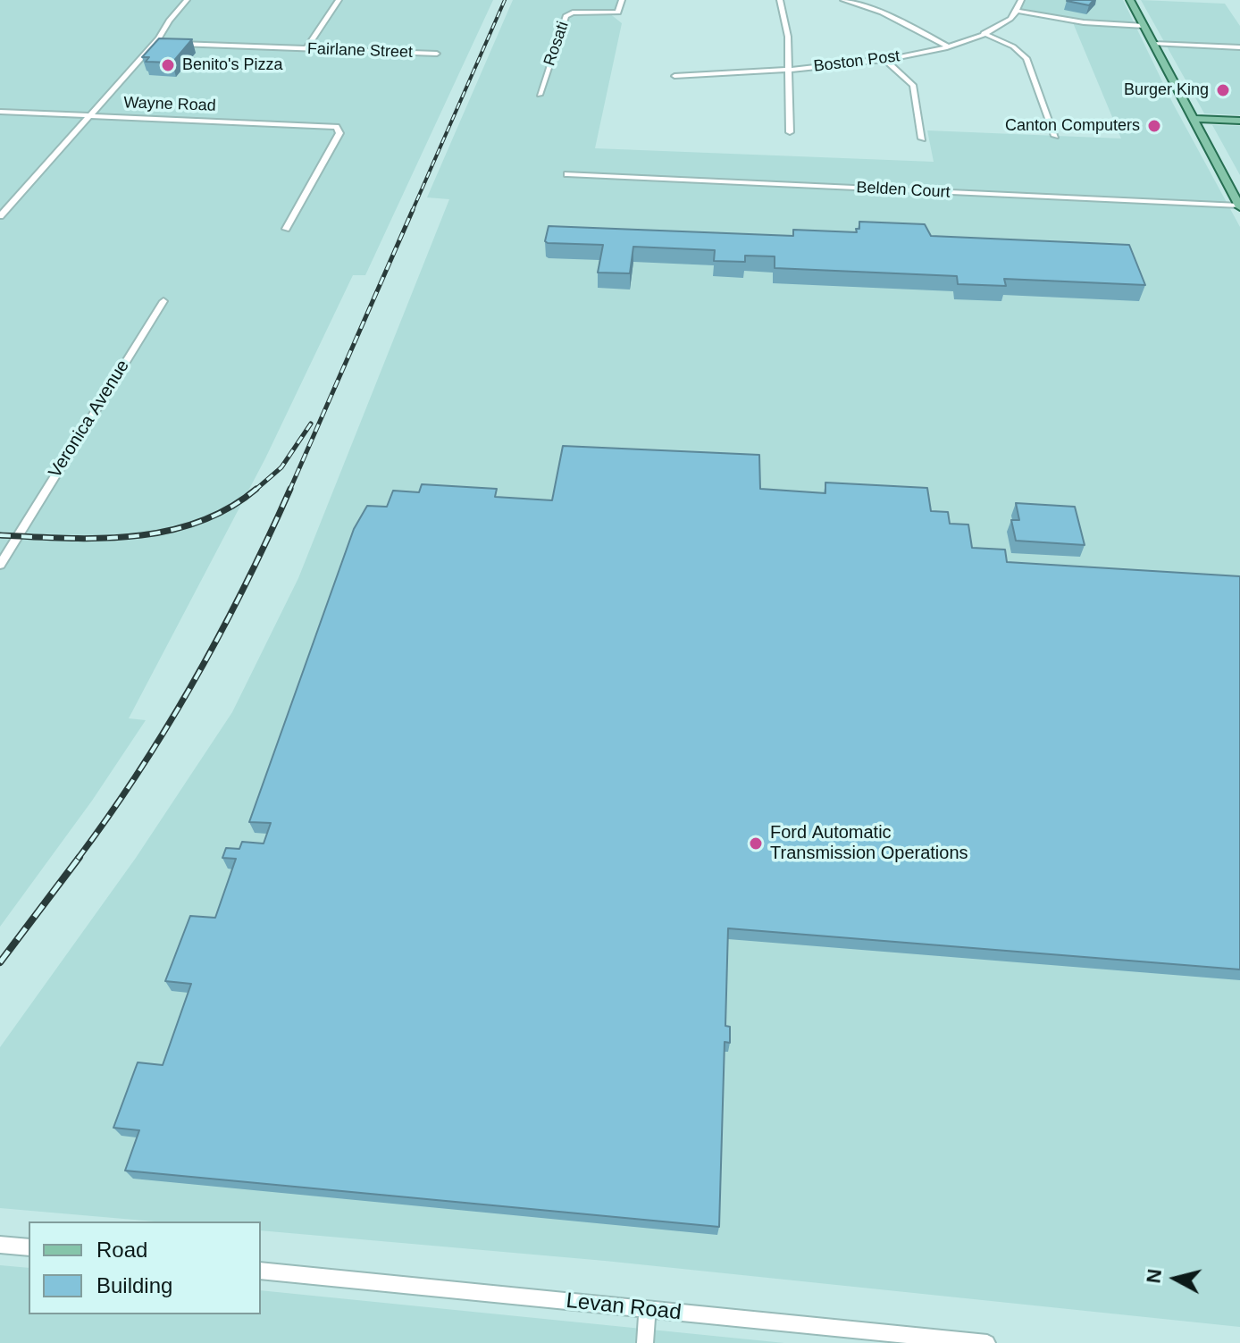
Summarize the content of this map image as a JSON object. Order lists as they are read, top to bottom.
{
  "streets": {
    "street": [
      "Rosati",
      "Fairlane Street",
      "Boston Post",
      "Wayne Road",
      "Belden Court",
      "Veronica Avenue",
      "Levan Road"
    ]
  },
  "places": [
    "Benito's Pizza",
    "Burger King",
    "Canton Computers",
    "Ford Automatic Transmission Operations"
  ],
  "legend": ["Road", "Building"],
  "north": "left"
}
